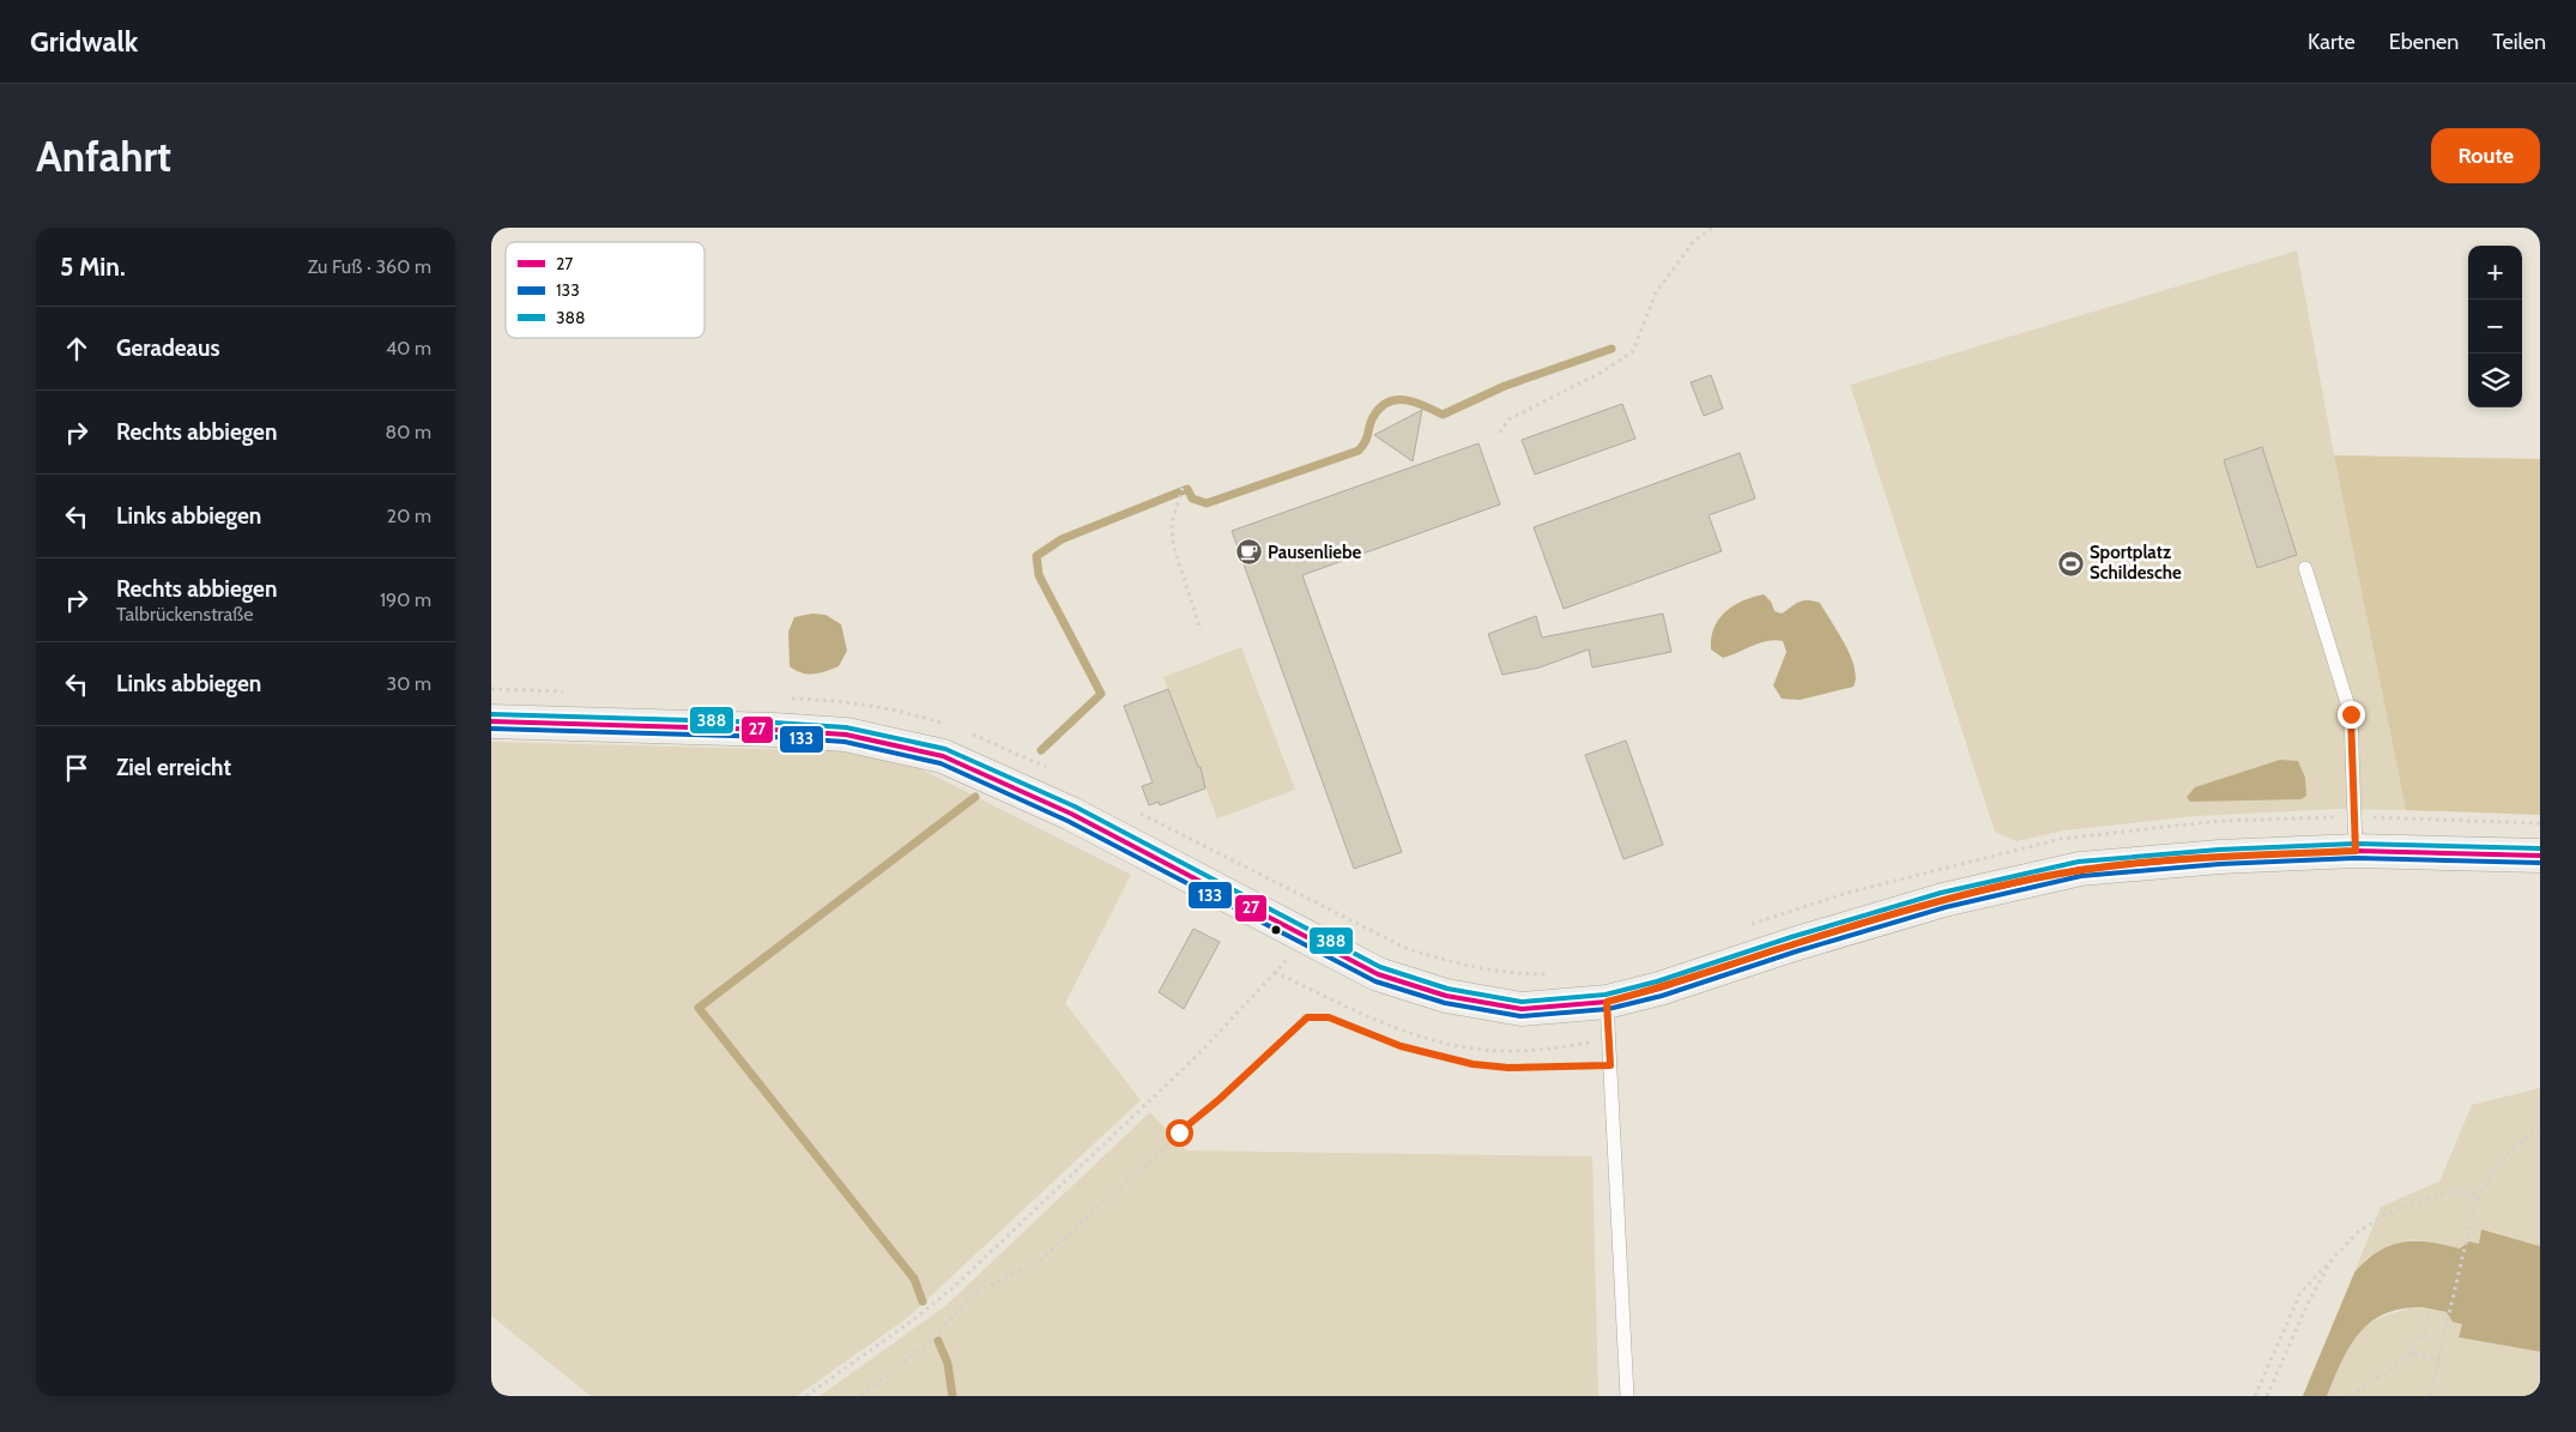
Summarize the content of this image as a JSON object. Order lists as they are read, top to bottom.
{
  "places": {
    "cafe": ["Pausenliebe"],
    "sports": ["Sportplatz Schildesche"]
  },
  "lines": ["transit line 388", "transit line 27", "transit line 133"],
  "legend": ["27", "133", "388"],
  "page": {
    "header": "Gridwalk",
    "nav": ["Karte", "Ebenen", "Teilen"],
    "buttons": "Route",
    "title": "Anfahrt",
    "heading": ["5 Min.", "Zu Fuß · 360 m"],
    "map_buttons": ["+", "−"],
    "list": [
      ["Geradeaus", "40 m"],
      ["Rechts abbiegen", "80 m"],
      ["Links abbiegen", "20 m"],
      ["Rechts abbiegen", "Talbrückenstraße", "190 m"],
      ["Links abbiegen", "30 m"],
      "Ziel erreicht"
    ]
  }
}
